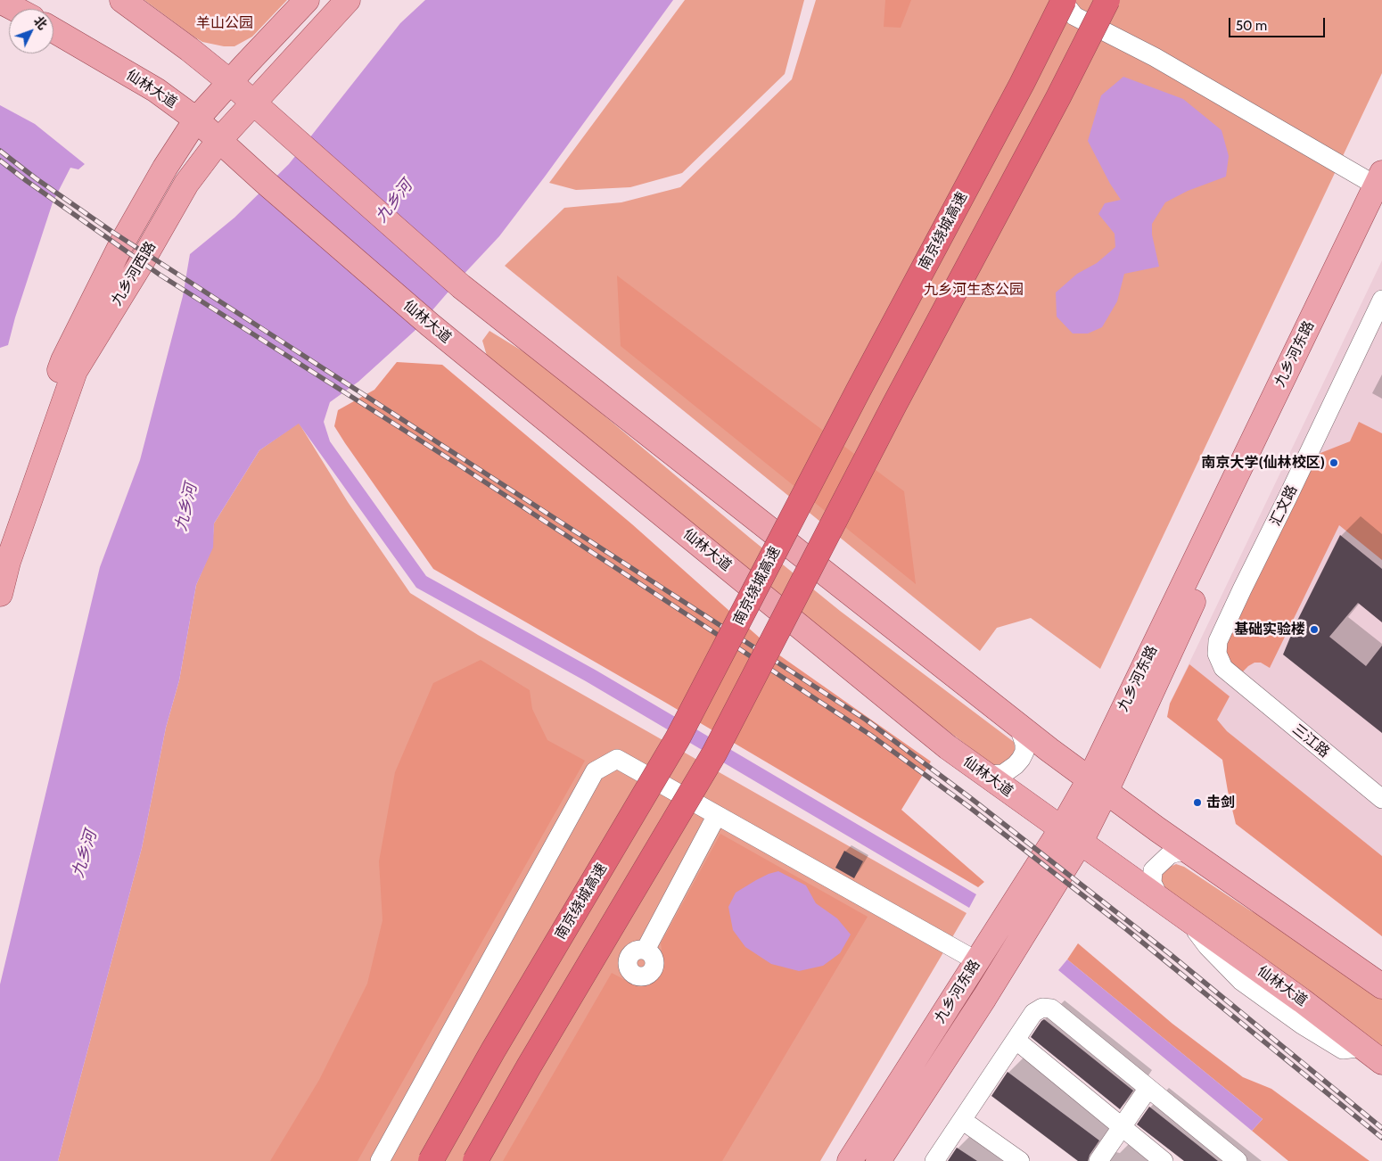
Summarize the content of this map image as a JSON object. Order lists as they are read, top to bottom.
{
  "streets": {
    "highway": ["南京绕城高速"],
    "main road": ["仙林大道", "九乡河西路", "九乡河东路"],
    "street": ["汇文路", "三江路"]
  },
  "crossings": [
    ["仙林大道", "九乡河西路"],
    ["仙林大道", "九乡河东路"],
    ["汇文路", "三江路"]
  ],
  "water": ["九乡河"],
  "parks": ["羊山公园", "九乡河生态公园"],
  "places": ["南京大学(仙林校区)", "基础实验楼", "击剑"],
  "scale_bar": "50 m",
  "north": "top right"
}
